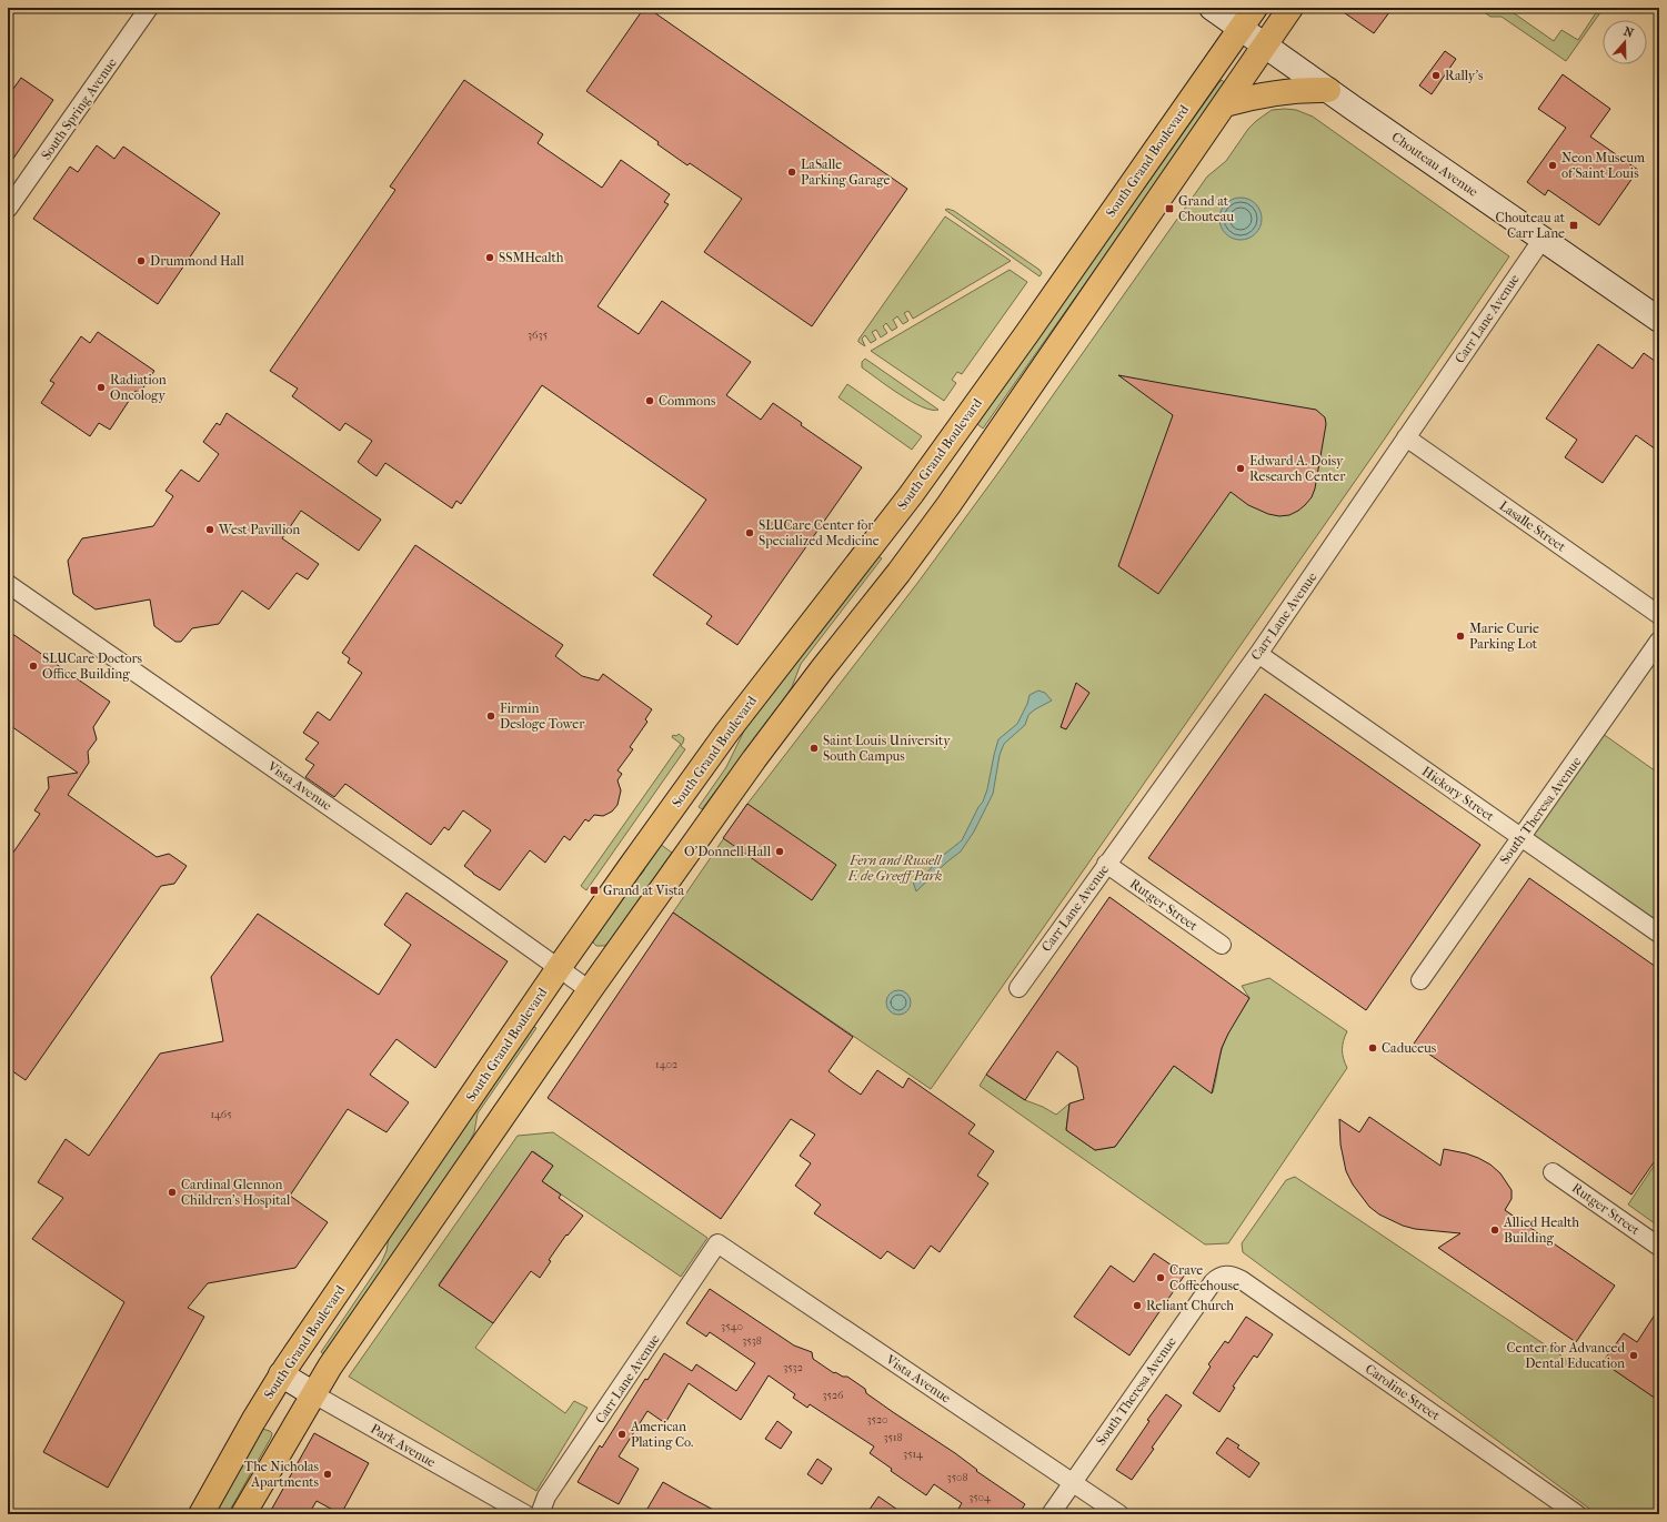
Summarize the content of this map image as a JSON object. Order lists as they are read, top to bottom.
{
  "streets": {
    "main road": ["South Grand Boulevard", "Chouteau Avenue", "Park Avenue"],
    "street": [
      "South Spring Avenue",
      "Carr Lane Avenue",
      "Lasalle Street",
      "Vista Avenue",
      "Hickory Street",
      "South Theresa Avenue",
      "Rutger Street",
      "Caroline Street"
    ]
  },
  "crossings": [
    ["South Grand Boulevard", "Chouteau Avenue"],
    ["South Grand Boulevard", "Vista Avenue"],
    ["South Grand Boulevard", "Park Avenue"],
    ["Chouteau Avenue", "Carr Lane Avenue"],
    ["Carr Lane Avenue", "Lasalle Street"],
    ["Carr Lane Avenue", "Vista Avenue"],
    ["Carr Lane Avenue", "Hickory Street"],
    ["Carr Lane Avenue", "Rutger Street"],
    ["Vista Avenue", "South Theresa Avenue"],
    ["Hickory Street", "South Theresa Avenue"],
    ["South Theresa Avenue", "Caroline Street"]
  ],
  "parks": ["Fern and Russell F. de Greeff Park"],
  "places": {
    "other": [
      "Rally's",
      "Neon Museum of Saint Louis",
      "LaSalle Parking Garage",
      "SSMHealth",
      "Drummond Hall",
      "Radiation Oncology",
      "Commons",
      "Edward A. Doisy Research Center",
      "West Pavillion",
      "SLUCare Center for Specialized Medicine",
      "Marie Curie Parking Lot",
      "SLUCare Doctors Office Building",
      "Firmin Desloge Tower",
      "Saint Louis University South Campus",
      "O'Donnell Hall",
      "Caduceus",
      "Cardinal Glennon Children's Hospital",
      "Allied Health Building",
      "Crave Coffeehouse",
      "Reliant Church",
      "Center for Advanced Dental Education",
      "American Plating Co.",
      "The Nicholas Apartments"
    ],
    "transit": ["Grand at Chouteau", "Chouteau at Carr Lane", "Grand at Vista"]
  },
  "house_numbers": [
    "3635",
    "1402",
    "1465",
    "3540",
    "3538",
    "3532",
    "3526",
    "3520",
    "3518",
    "3514",
    "3508",
    "3504"
  ],
  "north": "top"
}
